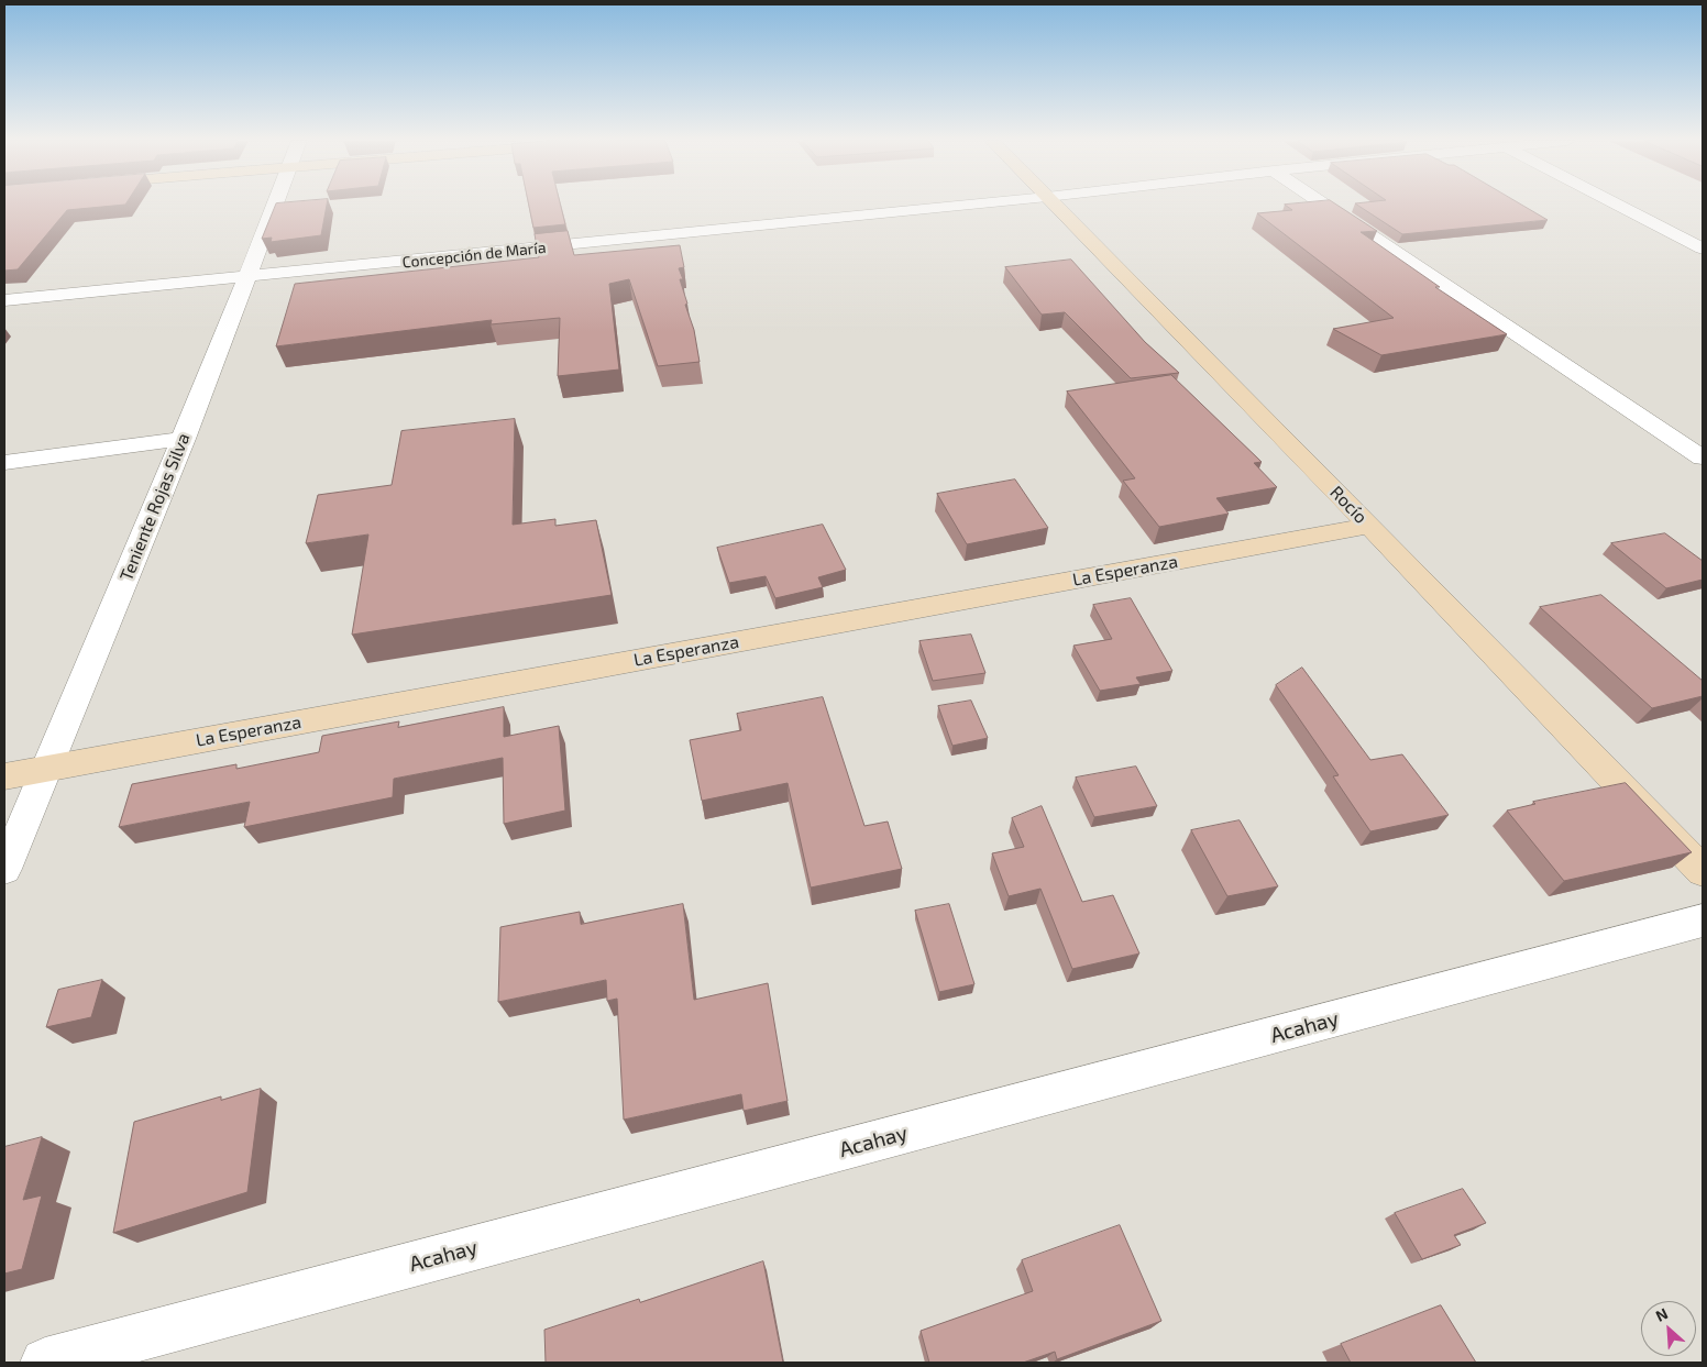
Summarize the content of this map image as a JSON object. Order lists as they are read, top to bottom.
{
  "streets": {
    "street": [
      "Concepción de María",
      "Rocío",
      "Teniente Rojas Silva",
      "La Esperanza",
      "Acahay"
    ]
  },
  "crossings": [
    ["Concepción de María", "Teniente Rojas Silva"],
    ["Rocío", "La Esperanza"],
    ["Teniente Rojas Silva", "La Esperanza"]
  ],
  "north": "top left"
}
